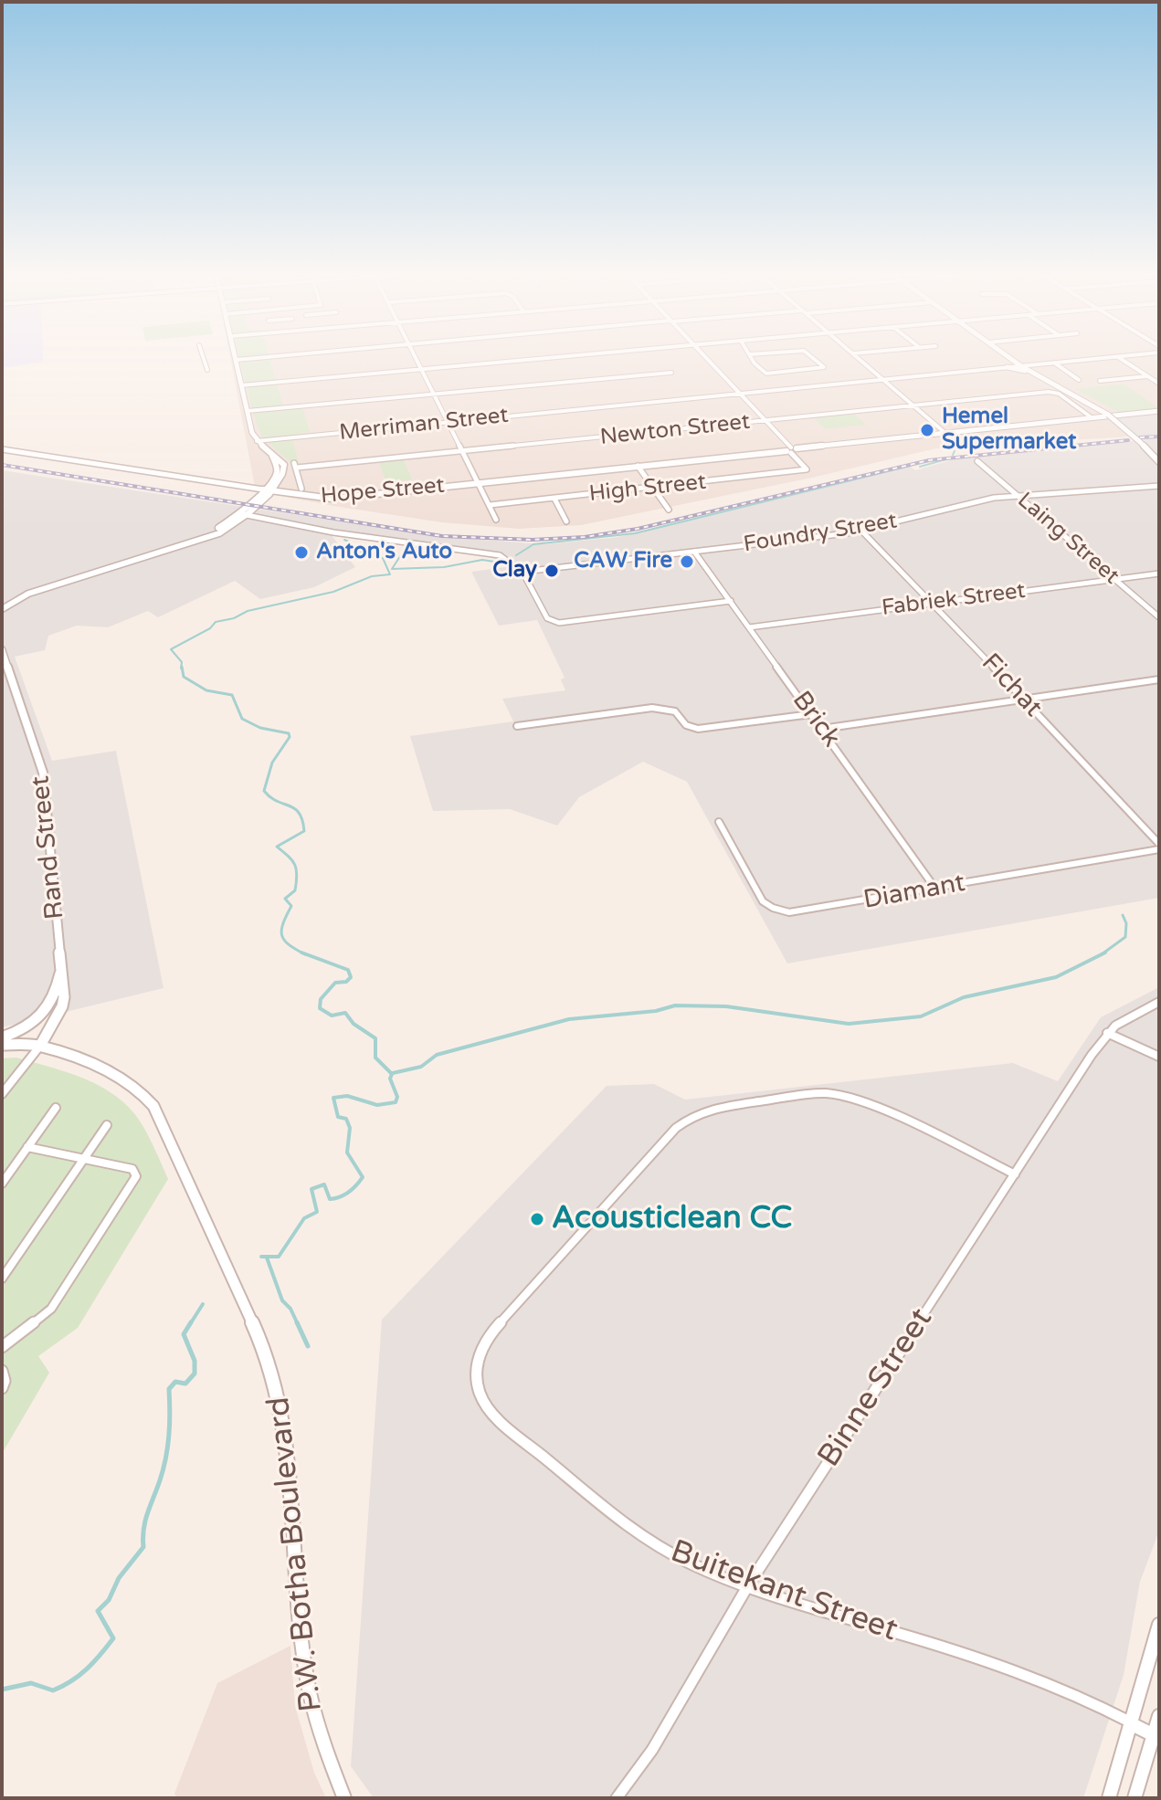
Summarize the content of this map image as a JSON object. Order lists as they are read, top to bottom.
{
  "streets": {
    "street": [
      "Merriman Street",
      "Newton Street",
      "High Street",
      "Hope Street",
      "Foundry Street",
      "Laing Street",
      "Fabriek Street",
      "Fichat",
      "Brick",
      "Rand Street",
      "Diamant",
      "Binne Street",
      "P.W. Botha Boulevard",
      "Buitekant Street"
    ]
  },
  "crossings": [
    ["Newton Street", "Hope Street"],
    ["High Street", "Hope Street"],
    ["Foundry Street", "Laing Street"],
    ["Foundry Street", "Fichat"],
    ["Foundry Street", "Brick"],
    ["Laing Street", "Fabriek Street"],
    ["Fabriek Street", "Fichat"],
    ["Fabriek Street", "Brick"],
    ["Fichat", "Diamant"],
    ["Brick", "Diamant"],
    ["Rand Street", "P.W. Botha Boulevard"],
    ["Binne Street", "Buitekant Street"]
  ],
  "places": [
    "Hemel Supermarket",
    "Anton's Auto",
    "CAW Fire",
    "Clay",
    "Acousticlean CC"
  ]
}
